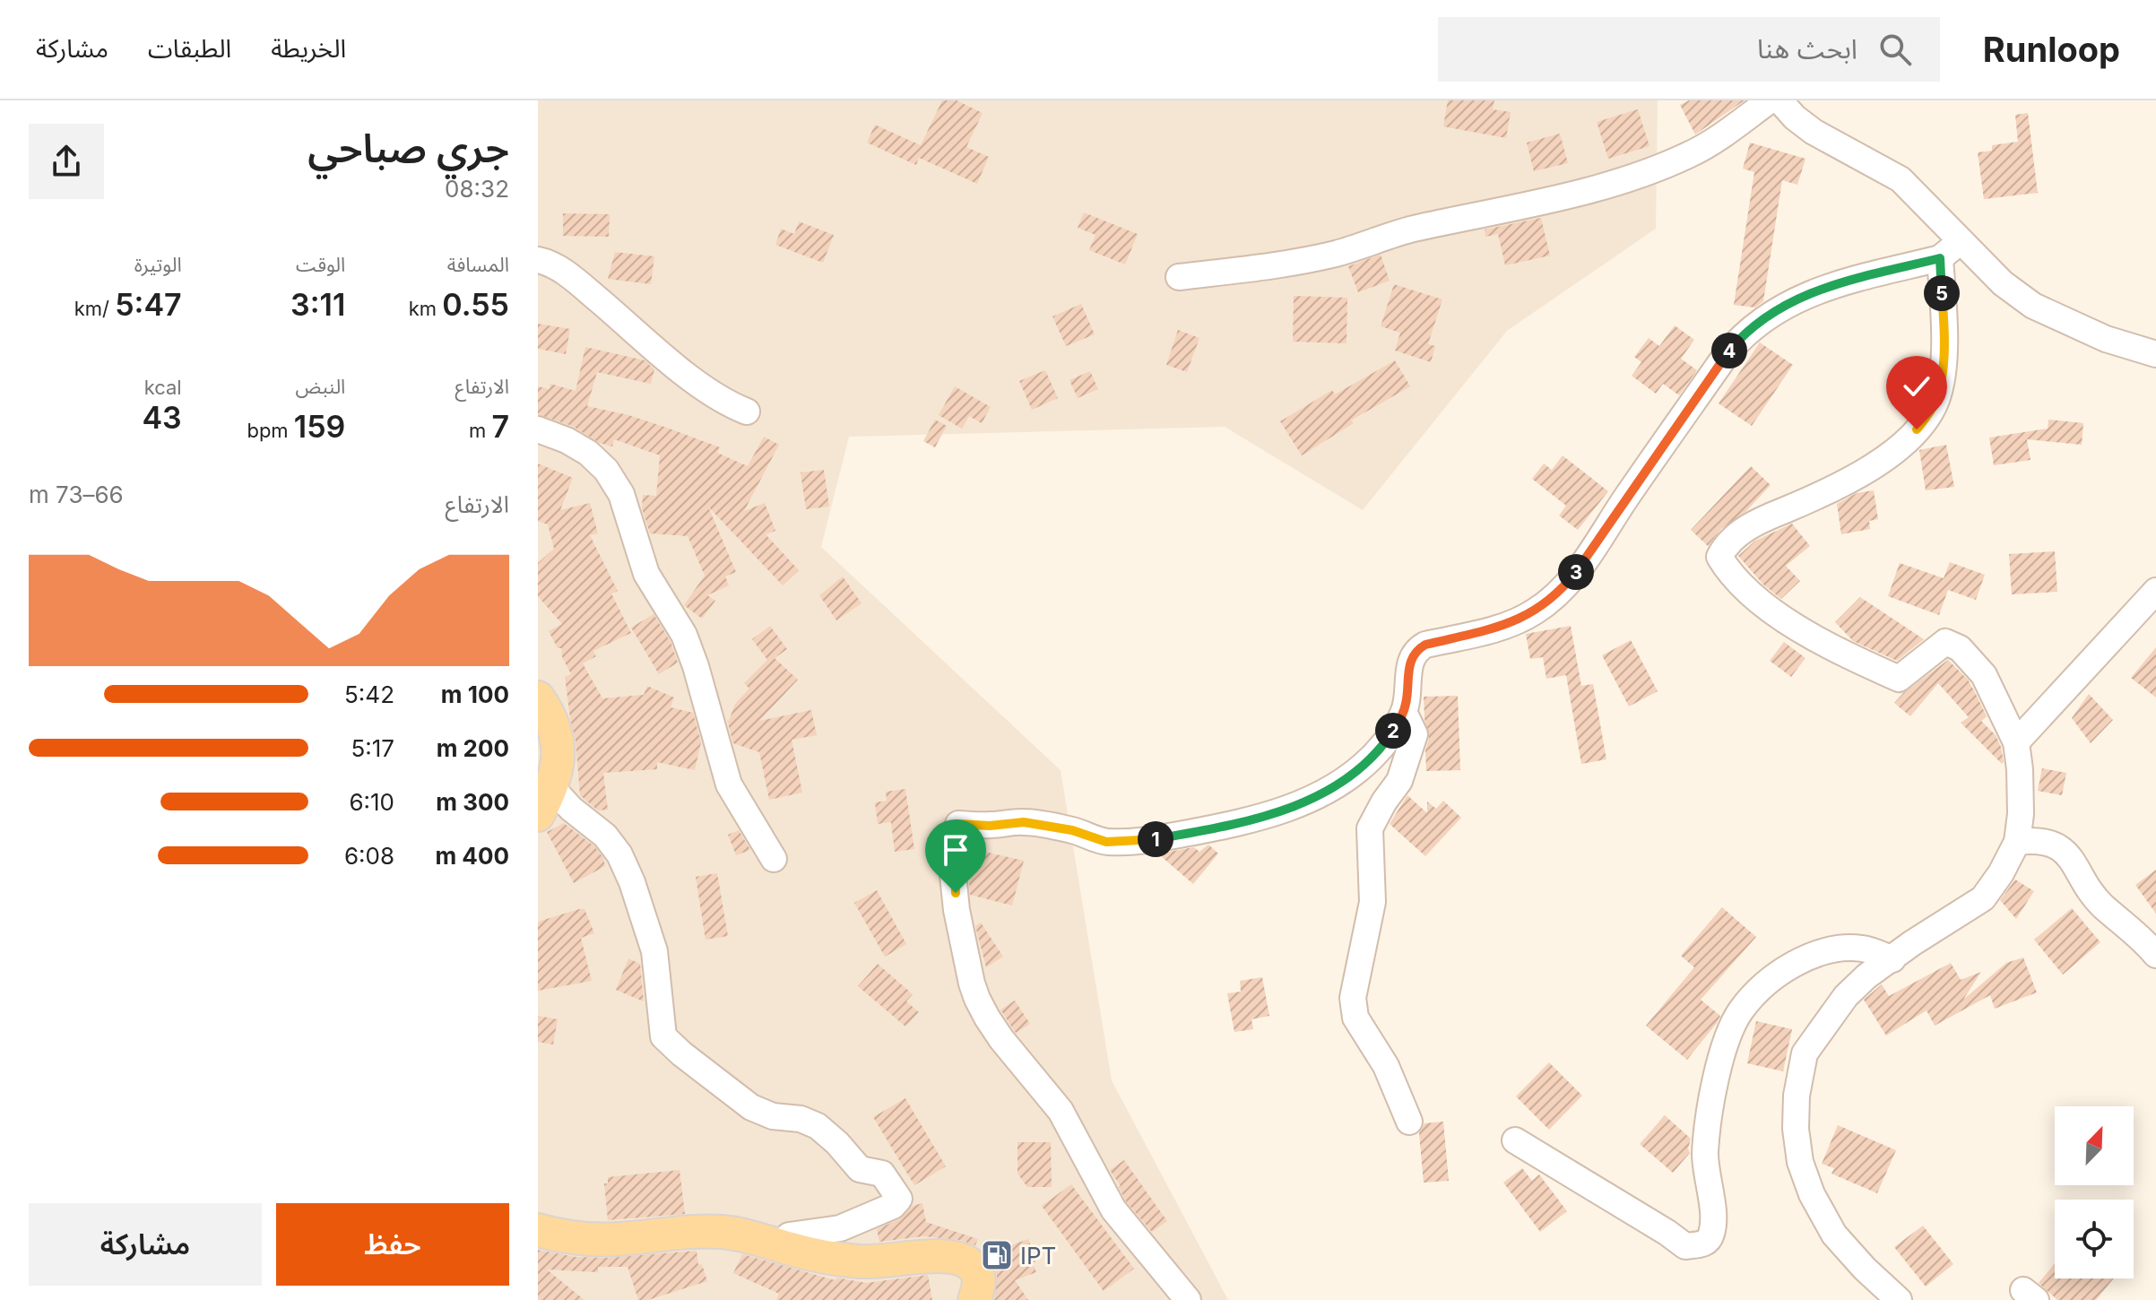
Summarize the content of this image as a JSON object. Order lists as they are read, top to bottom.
{
  "places": {
    "fuel station": ["IPT"]
  },
  "north": "top right",
  "page": {
    "header": "Runloop",
    "search": "ابحث هنا",
    "nav": ["الخريطة", "الطبقات", "مشاركة"],
    "heading": ["جري صباحي", "08:32"],
    "stats": [
      ["المسافة", "0.55 km"],
      ["الوقت", "3:11"],
      ["الوتيرة", "5:47 /km"],
      ["الارتفاع", "7 m"],
      ["النبض", "159 bpm"],
      ["kcal", "43"]
    ],
    "pins": [
      "5",
      "4",
      "3",
      "2",
      "1"
    ],
    "chart": ["الارتفاع", "66–73 m"],
    "list": [
      {
        "name": "100 m",
        "note": "5:42"
      },
      {
        "name": "200 m",
        "note": "5:17"
      },
      {
        "name": "300 m",
        "note": "6:10"
      },
      {
        "name": "400 m",
        "note": "6:08"
      }
    ],
    "buttons": ["حفظ", "مشاركة"]
  }
}
